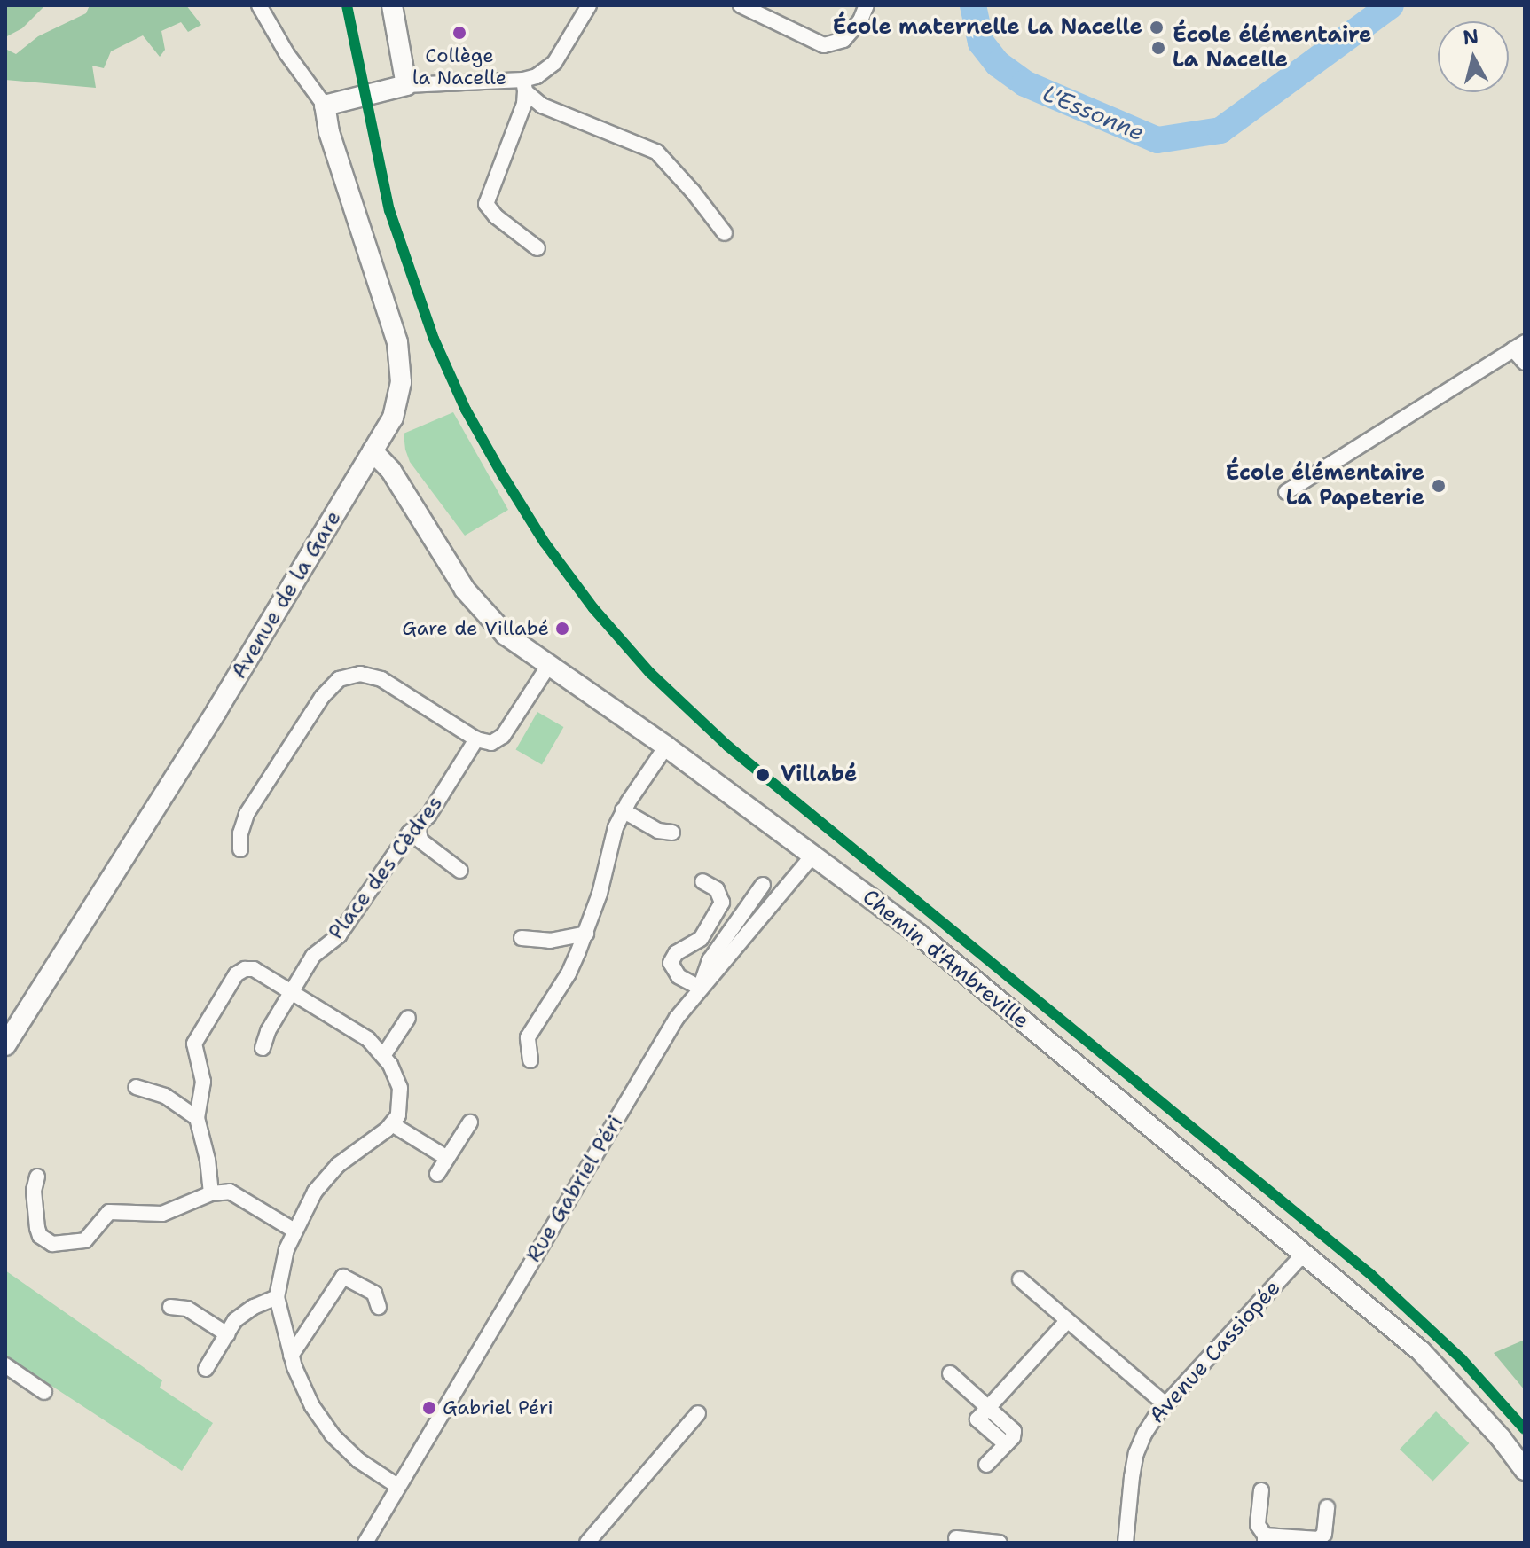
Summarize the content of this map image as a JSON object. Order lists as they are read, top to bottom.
{
  "streets": {
    "street": [
      "Avenue de la Gare",
      "Place des Cèdres",
      "Chemin d'Ambreville",
      "Rue Gabriel Péri",
      "Avenue Cassiopée"
    ]
  },
  "crossings": [
    ["Avenue de la Gare", "Chemin d'Ambreville"],
    ["Chemin d'Ambreville", "Rue Gabriel Péri"],
    ["Chemin d'Ambreville", "Avenue Cassiopée"]
  ],
  "water": ["L'Essonne"],
  "places": [
    "École maternelle La Nacelle",
    "Collège la Nacelle",
    "École élémentaire La Nacelle",
    "École élémentaire La Papeterie",
    "Gare de Villabé",
    "Villabé",
    "Gabriel Péri"
  ],
  "north": "top"
}
